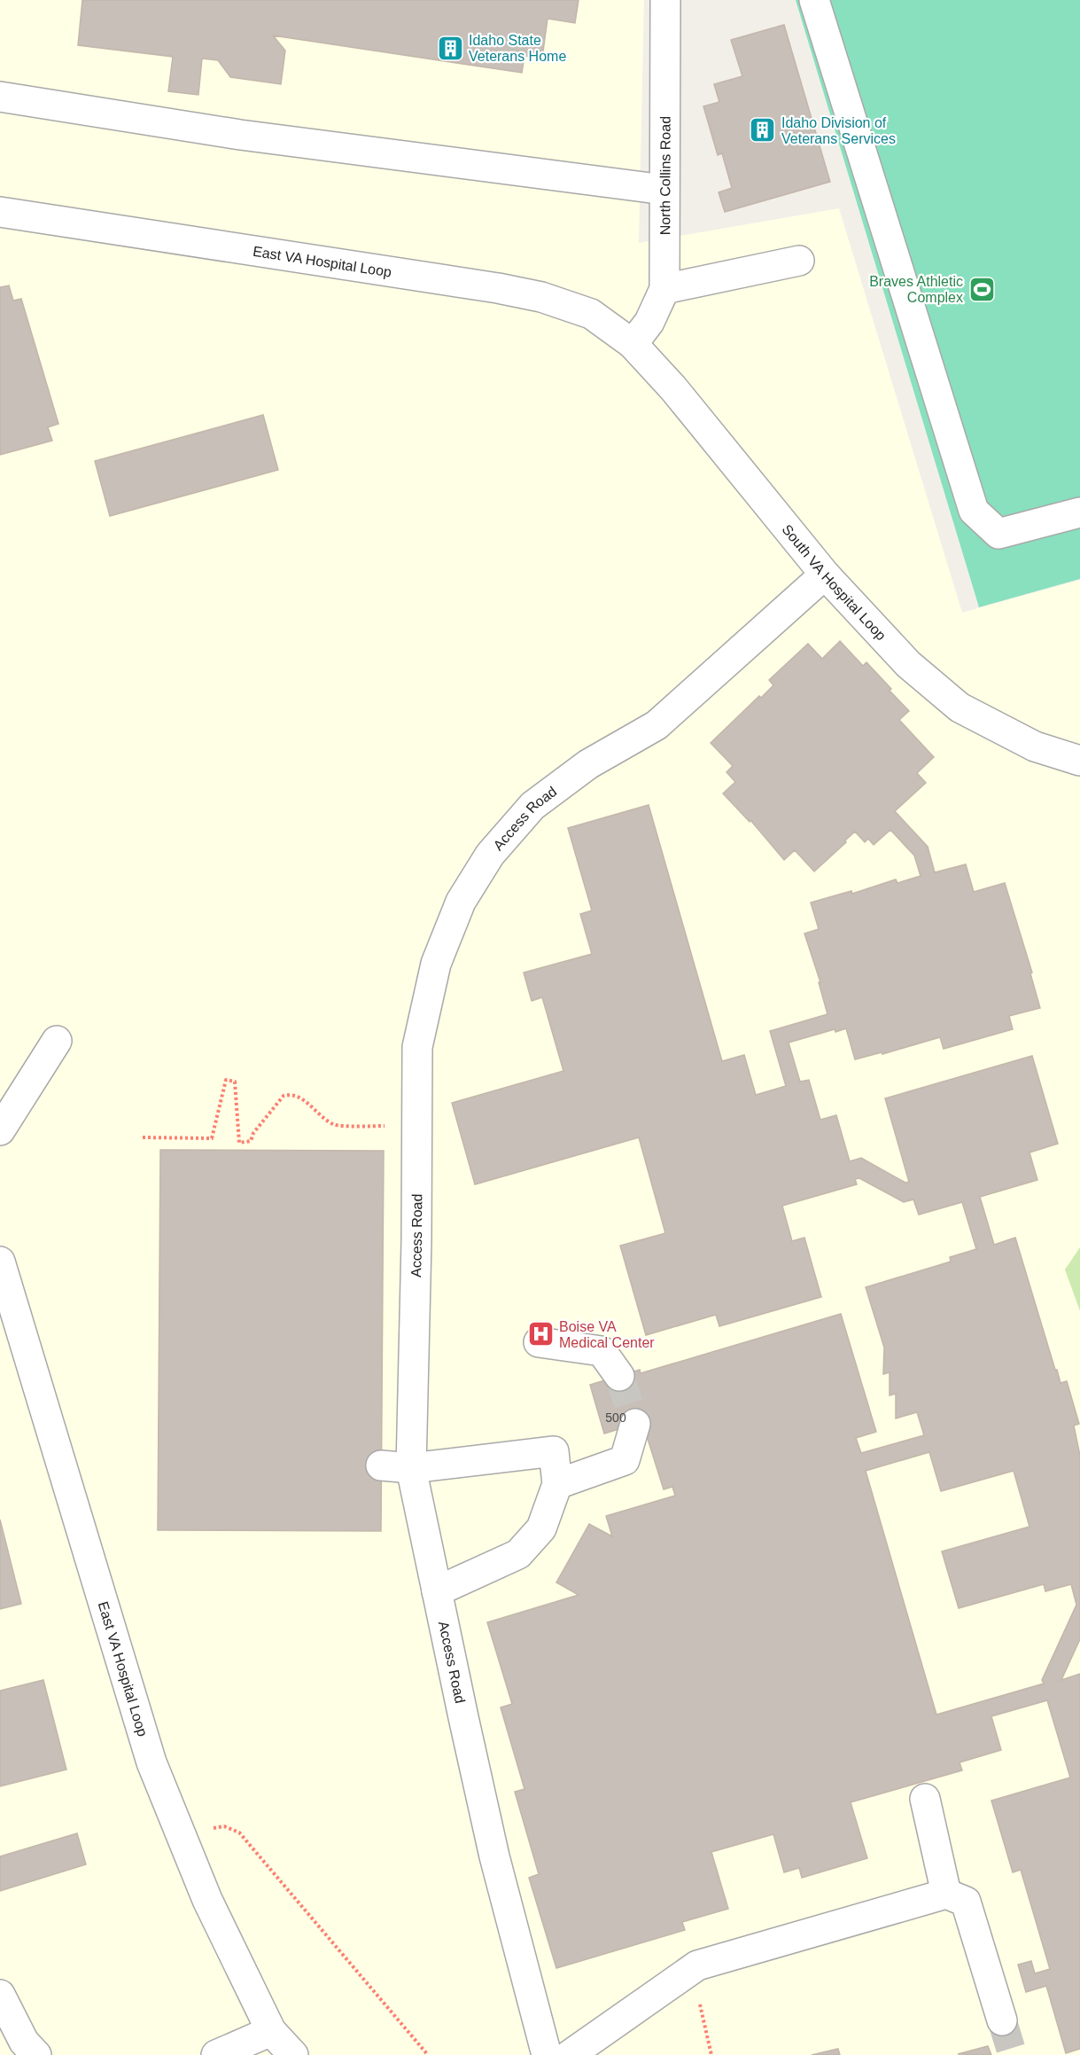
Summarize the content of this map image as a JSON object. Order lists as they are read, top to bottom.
{
  "streets": {
    "street": [
      "North Collins Road",
      "East VA Hospital Loop",
      "South VA Hospital Loop",
      "Access Road"
    ]
  },
  "crossings": [
    ["North Collins Road", "East VA Hospital Loop"],
    ["North Collins Road", "South VA Hospital Loop"],
    ["East VA Hospital Loop", "South VA Hospital Loop"],
    ["South VA Hospital Loop", "Access Road"]
  ],
  "places": {
    "building": ["Idaho State Veterans Home", "Idaho Division of Veterans Services"],
    "sports": ["Braves Athletic Complex"],
    "hospital": ["Boise VA Medical Center"]
  },
  "house_numbers": ["500"]
}
